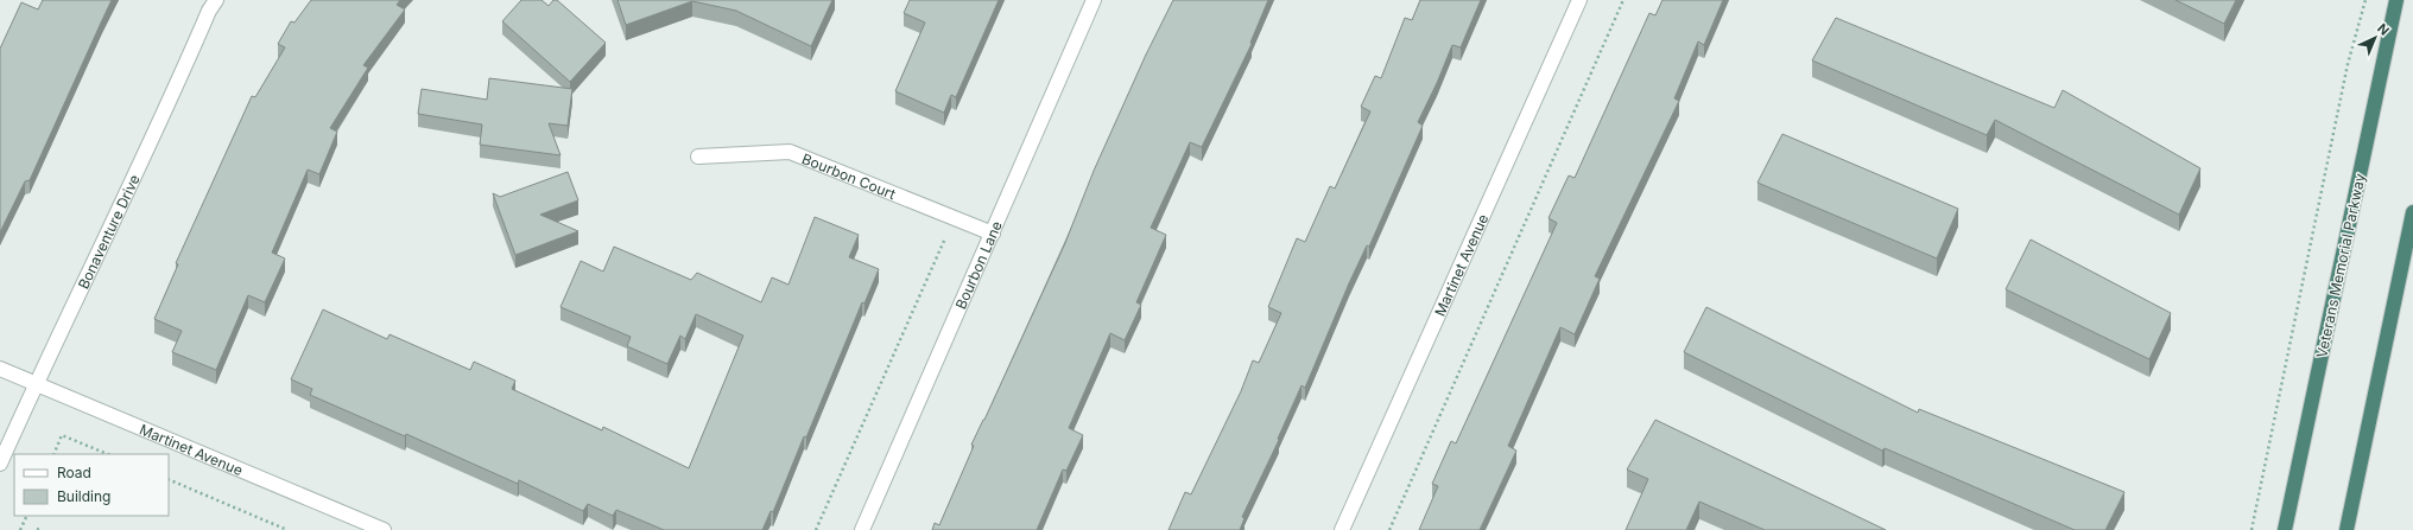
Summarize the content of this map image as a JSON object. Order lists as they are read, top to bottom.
{
  "streets": {
    "highway": ["Veterans Memorial Parkway"],
    "street": [
      "Bourbon Court",
      "Bonaventure Drive",
      "Bourbon Lane",
      "Martinet Avenue"
    ]
  },
  "crossings": [
    ["Bourbon Court", "Bourbon Lane"],
    ["Bonaventure Drive", "Martinet Avenue"]
  ],
  "legend": ["Road", "Building"],
  "north": "top right"
}
